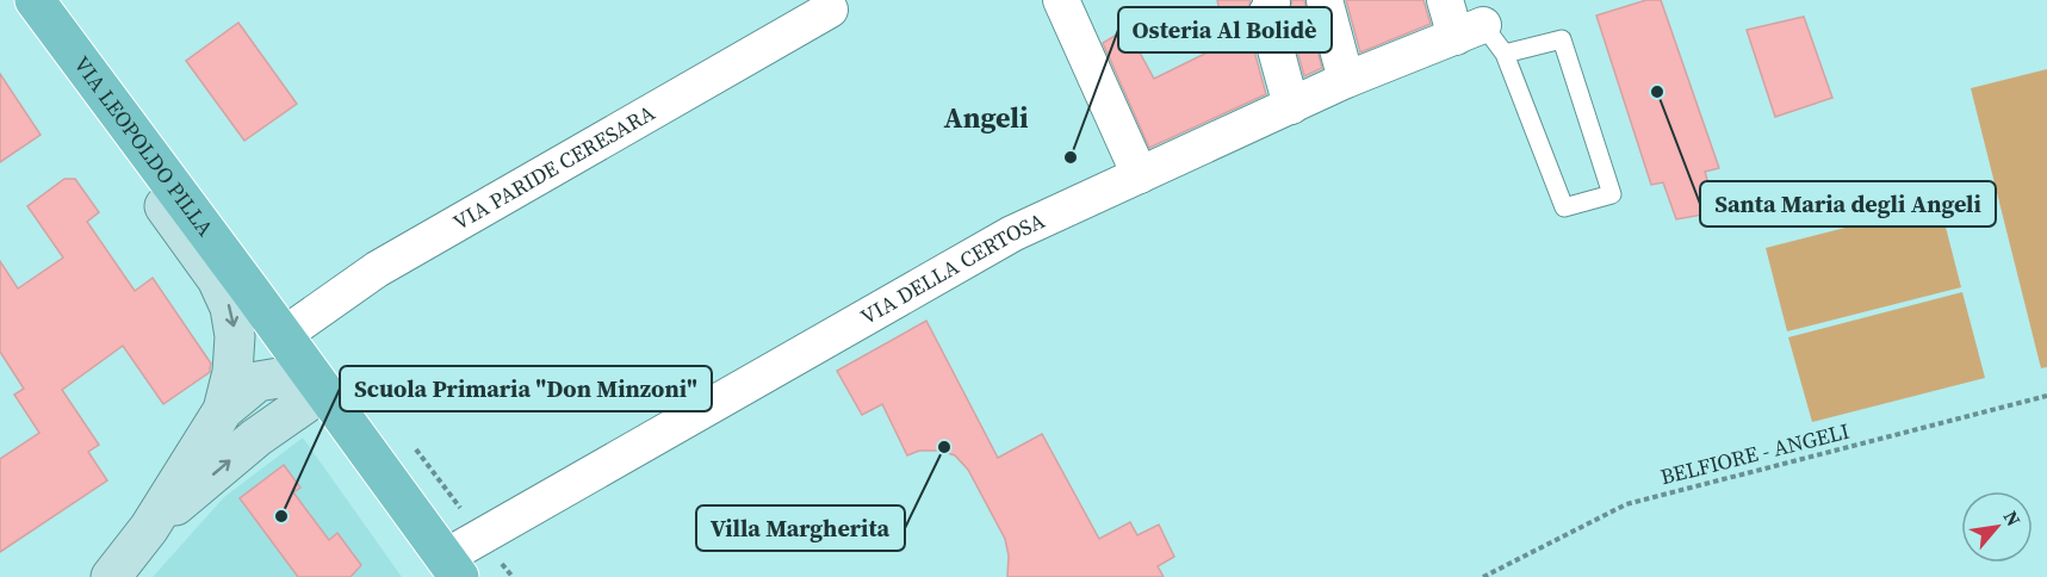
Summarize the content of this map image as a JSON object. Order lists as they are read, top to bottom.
{
  "streets": {
    "main road": ["VIA LEOPOLDO PILLA"],
    "street": ["VIA PARIDE CERESARA", "VIA DELLA CERTOSA"],
    "path": ["BELFIORE - ANGELI"]
  },
  "crossings": [
    ["VIA LEOPOLDO PILLA", "VIA PARIDE CERESARA"],
    ["VIA LEOPOLDO PILLA", "VIA DELLA CERTOSA"]
  ],
  "districts": ["Angeli"],
  "places": [
    "Santa Maria degli Angeli",
    "Osteria Al Bolidè",
    "Villa Margherita",
    "Scuola Primaria \"Don Minzoni\""
  ],
  "north": "top right"
}
